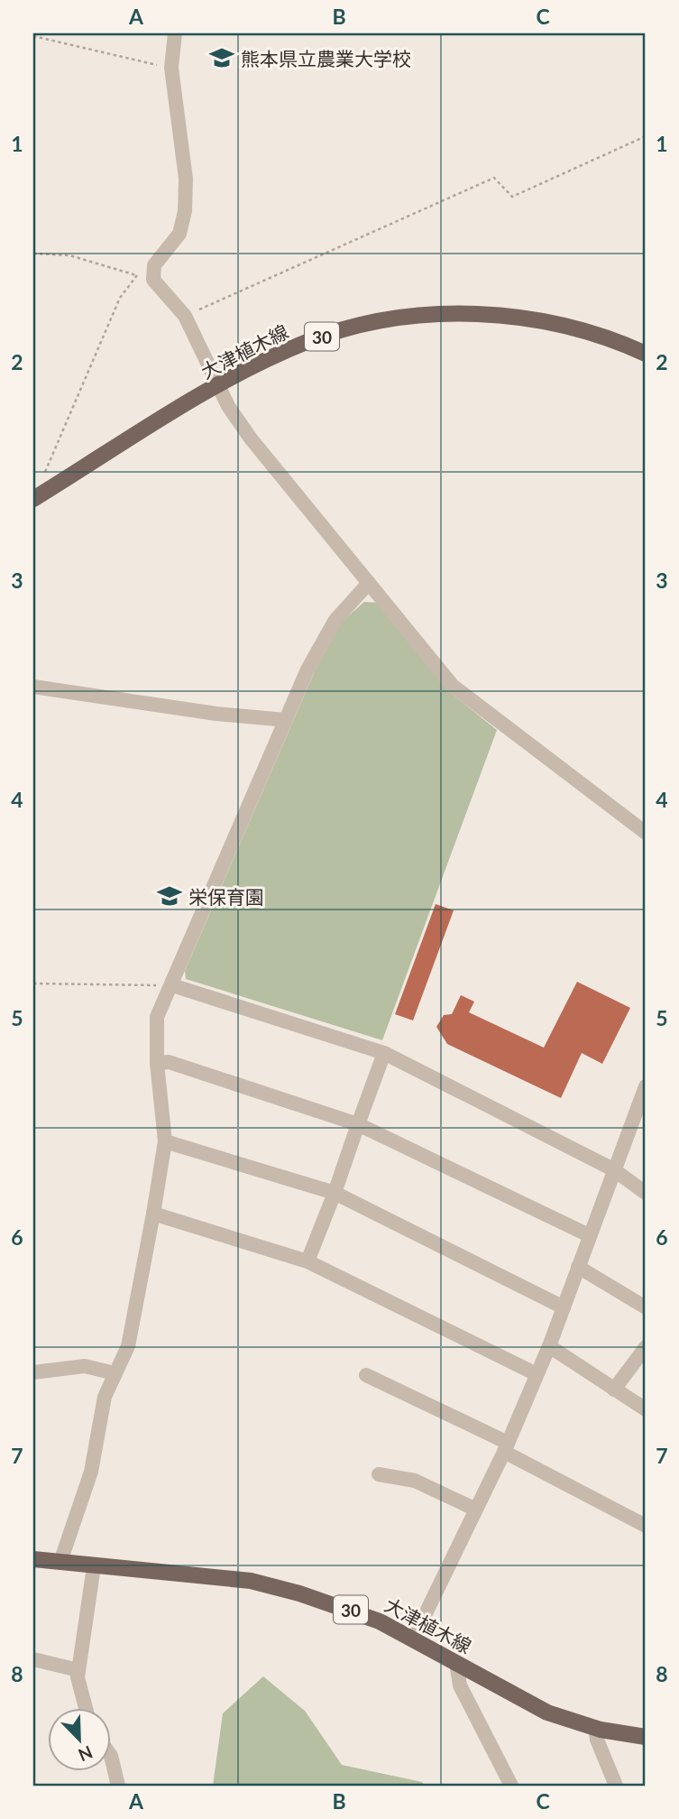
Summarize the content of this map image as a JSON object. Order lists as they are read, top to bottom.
{
  "streets": {
    "main road": ["30", "大津植木線"]
  },
  "places": {
    "school or university": ["熊本県立農業大学校", "栄保育園"]
  },
  "north": "bottom right",
  "grid": {
    "columns": ["A", "B", "C"],
    "rows": [
      "1",
      "2",
      "3",
      "4",
      "5",
      "6",
      "7",
      "8"
    ]
  }
}
